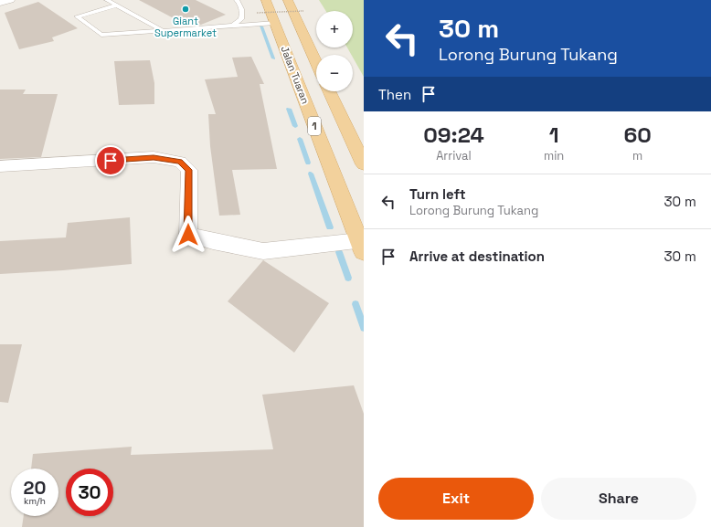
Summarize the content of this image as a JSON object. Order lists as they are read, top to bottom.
{
  "streets": {
    "main road": ["Jalan Tuaran", "1"]
  },
  "places": ["Giant Supermarket"],
  "page": {
    "turn": ["30 m", "Lorong Burung Tukang"],
    "map_buttons": ["+", "−"],
    "then": "Then",
    "eta": [
      "09:24",
      "Arrival",
      "1",
      "min",
      "60",
      "m"
    ],
    "list": [
      {
        "name": "Turn left",
        "note": "Lorong Burung Tukang",
        "value": "30 m"
      },
      {
        "name": "Arrive at destination",
        "value": "30 m"
      }
    ],
    "speed": "20 km/h",
    "limit": "30",
    "buttons": ["Exit", "Share"]
  }
}
